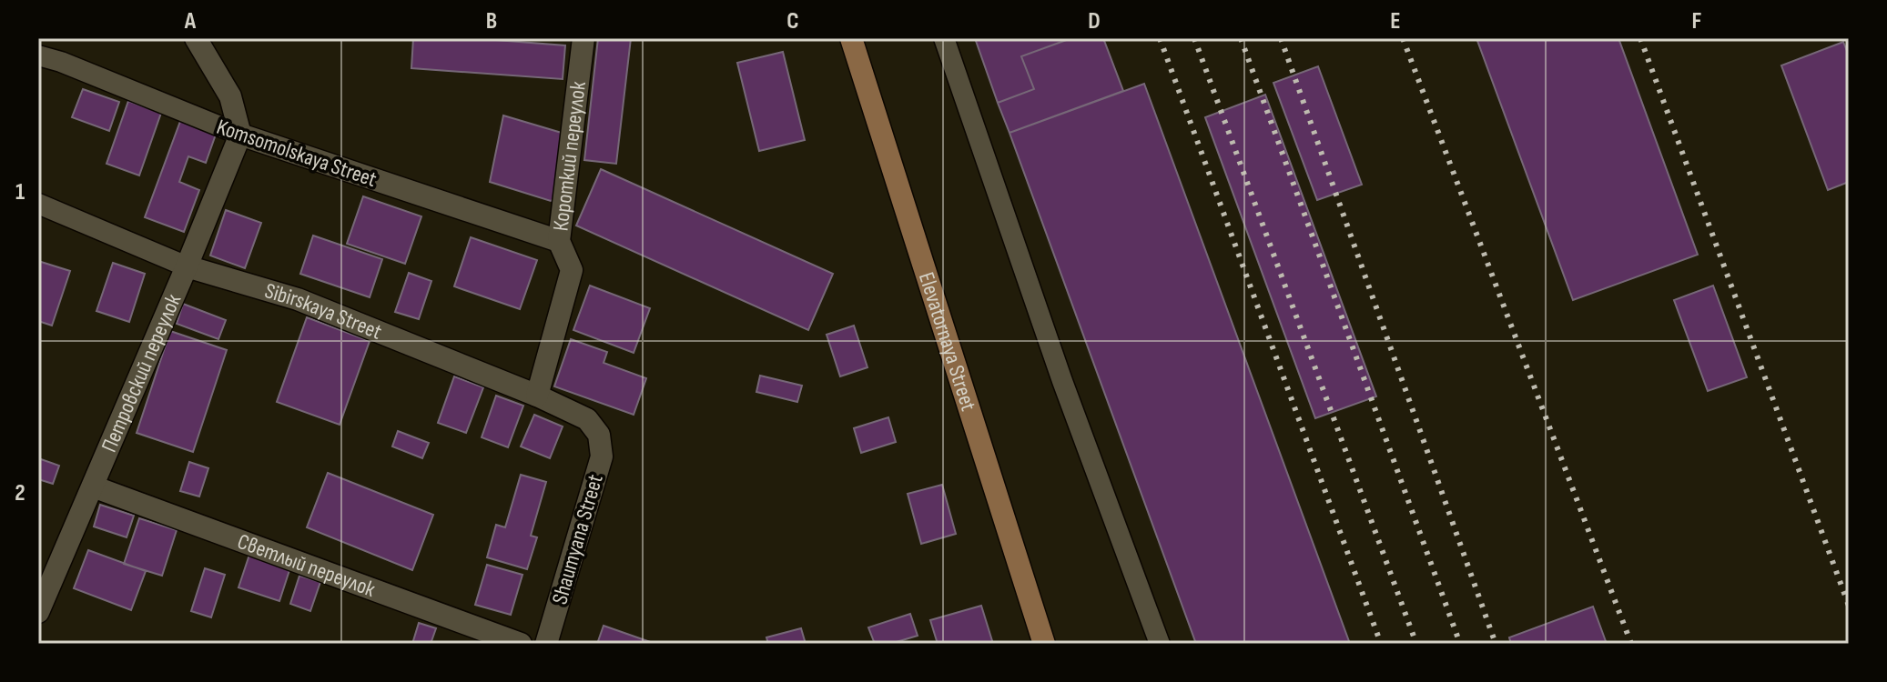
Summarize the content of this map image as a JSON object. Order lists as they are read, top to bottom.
{
  "streets": {
    "main road": ["Elevatornaya Street"],
    "street": [
      "Komsomolskaya Street",
      "Короткий переулок",
      "Sibirskaya Street",
      "Петровский переулок",
      "Shaumyana Street",
      "Светлый переулок"
    ]
  },
  "crossings": [
    ["Komsomolskaya Street", "Короткий переулок"],
    ["Komsomolskaya Street", "Петровский переулок"],
    ["Короткий переулок", "Sibirskaya Street"],
    ["Sibirskaya Street", "Петровский переулок"],
    ["Sibirskaya Street", "Shaumyana Street"],
    ["Петровский переулок", "Светлый переулок"]
  ],
  "grid": {
    "columns": [
      "A",
      "B",
      "C",
      "D",
      "E",
      "F"
    ],
    "rows": ["1", "2"]
  }
}
